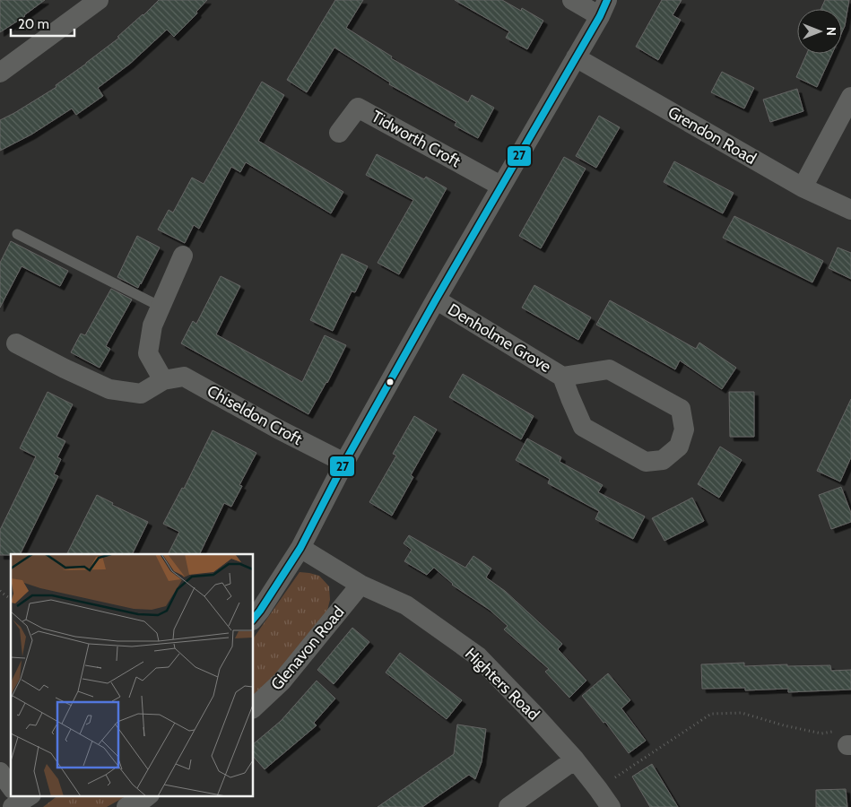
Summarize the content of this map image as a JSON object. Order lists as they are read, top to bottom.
{
  "streets": {
    "street": [
      "Grendon Road",
      "Tidworth Croft",
      "Denholme Grove",
      "Chiseldon Croft",
      "Glenavon Road",
      "Highters Road"
    ]
  },
  "crossings": [
    ["Glenavon Road", "Highters Road"]
  ],
  "lines": ["transit line 27"],
  "scale_bar": "20 m",
  "north": "right"
}
